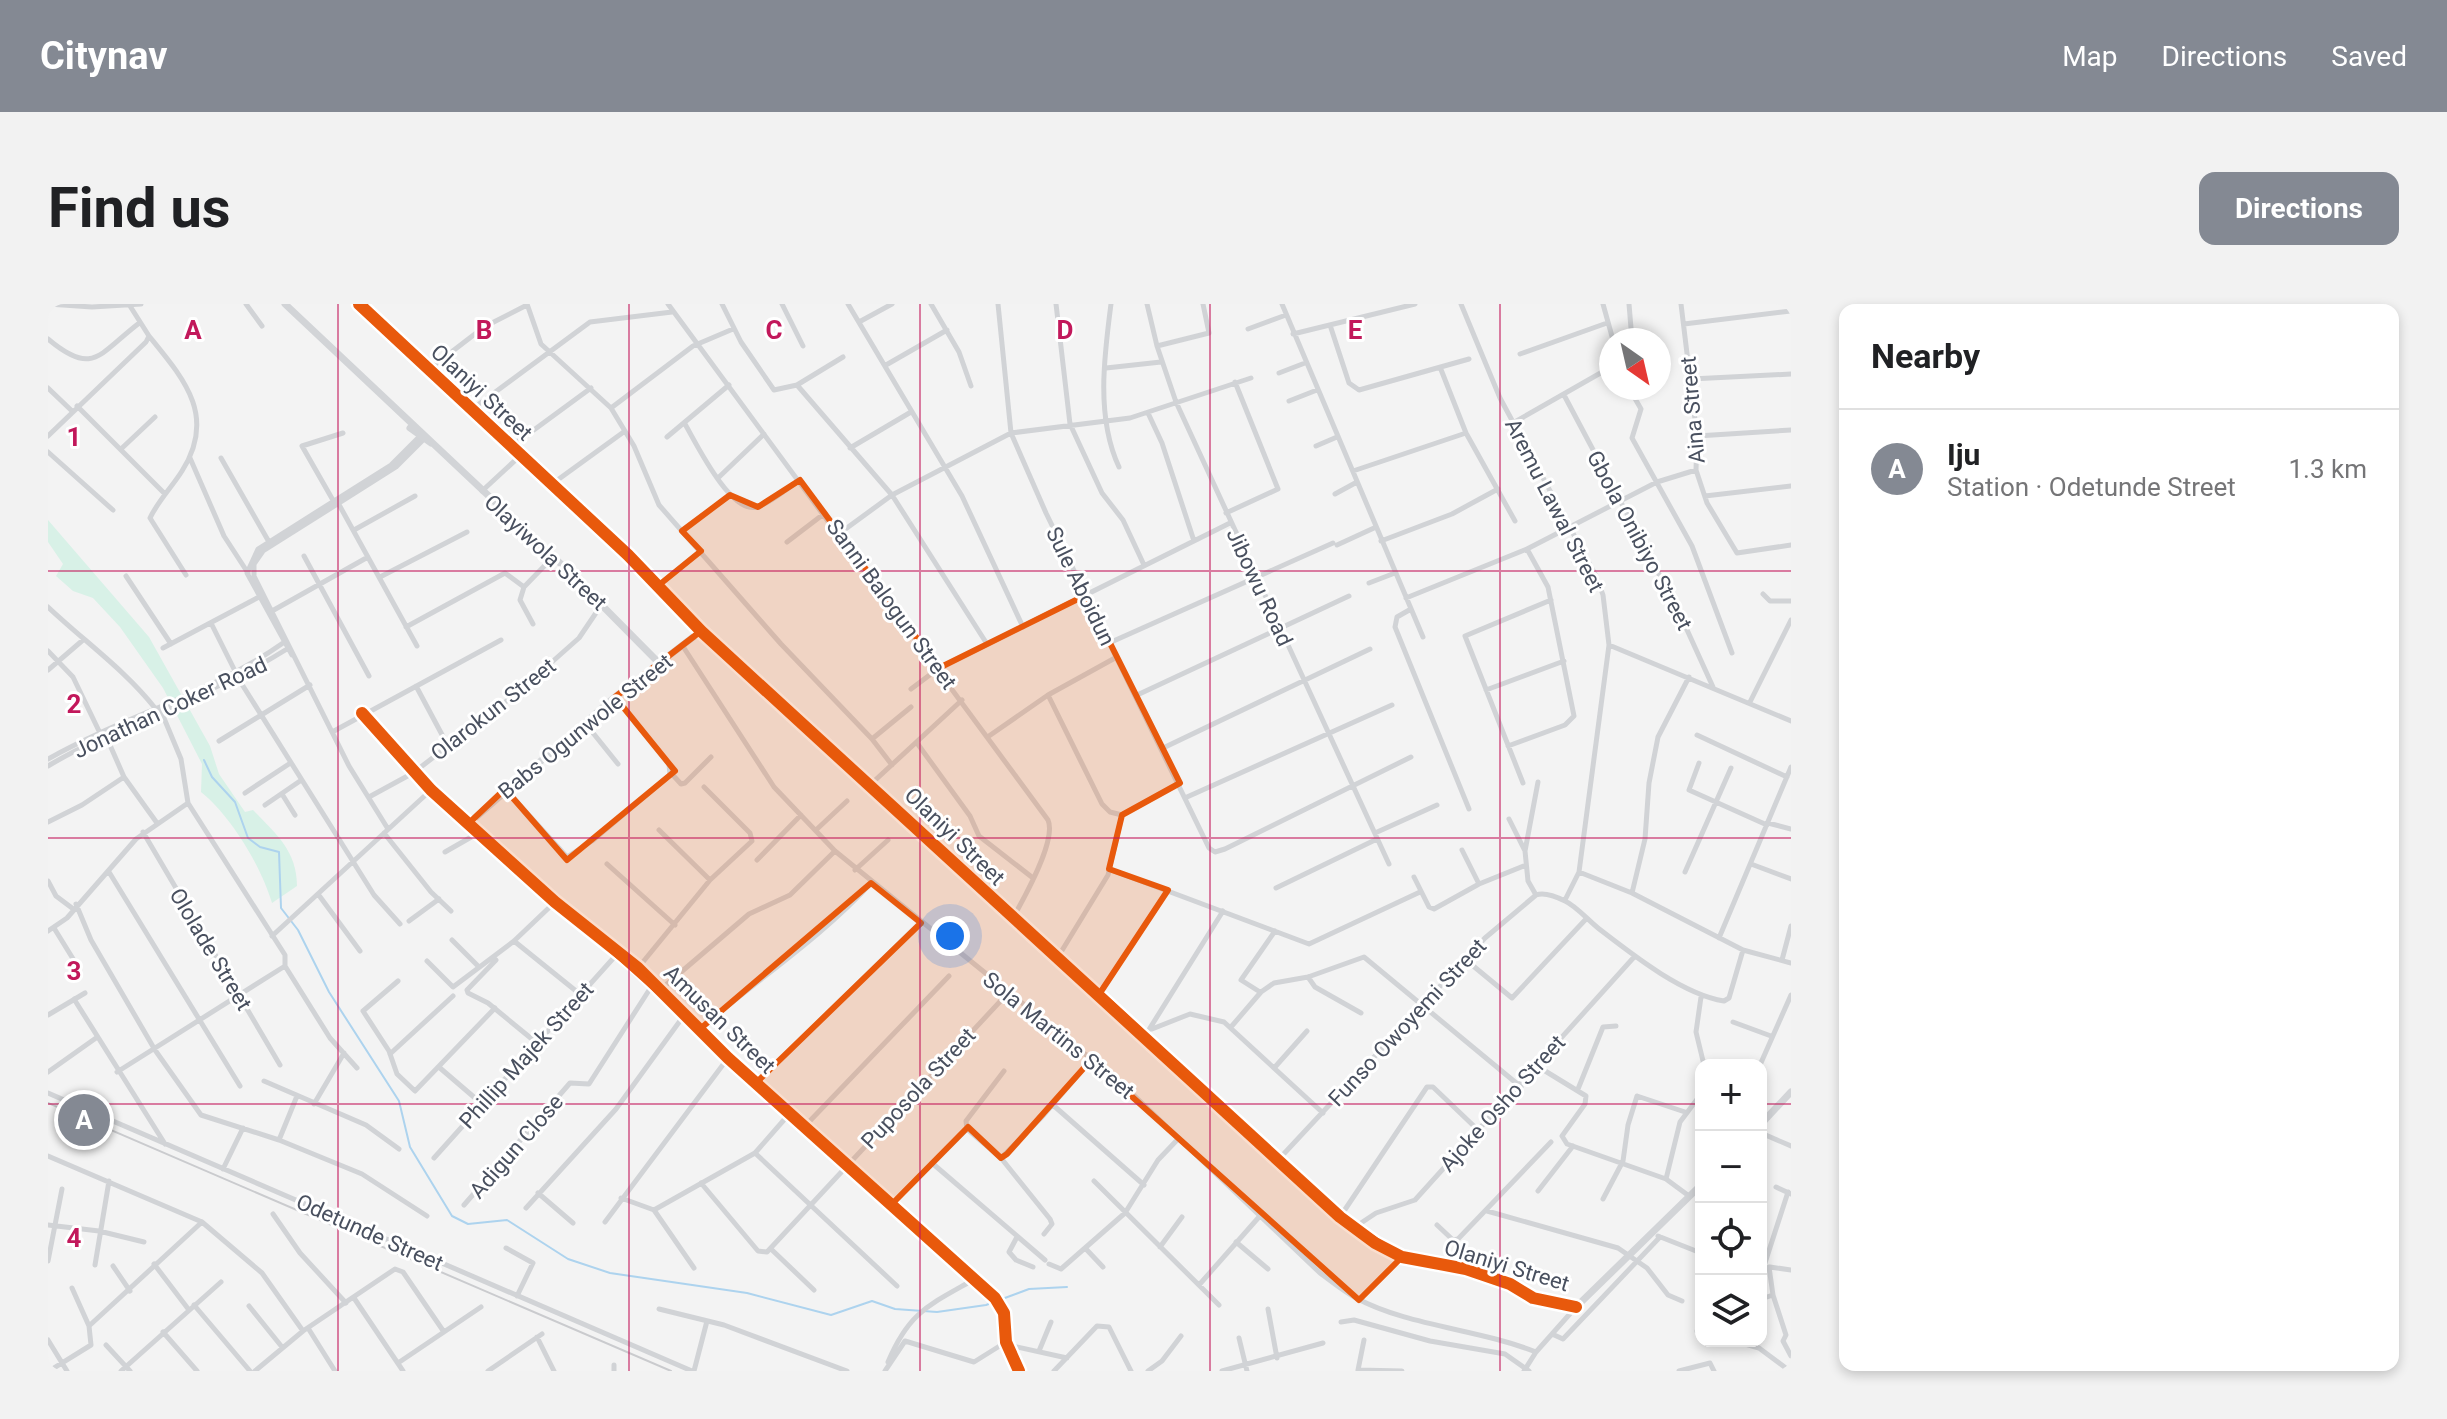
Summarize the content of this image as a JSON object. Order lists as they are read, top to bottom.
{
  "streets": {
    "street": [
      "Olaniyi Street",
      "Aina Street",
      "Aremu Lawal Street",
      "Gbola Onibiyo Street",
      "Olayiwola Street",
      "Sule Aboidun",
      "Jibowu Road",
      "Sanni Balogun Street",
      "Jonathan Coker Road",
      "Olarokun Street",
      "Babs Ogunwole Street",
      "Ololade Street",
      "Amusan Street",
      "Funso Owoyemi Street",
      "Sola Martins Street",
      "Phillip Majek Street",
      "Puposola Street",
      "Ajoke Osho Street",
      "Adigun Close",
      "Odetunde Street"
    ]
  },
  "crossings": [
    ["Olaniyi Street", "Sanni Balogun Street"],
    ["Olaniyi Street", "Babs Ogunwole Street"],
    ["Olaniyi Street", "Funso Owoyemi Street"],
    ["Olaniyi Street", "Ajoke Osho Street"],
    ["Olayiwola Street", "Olarokun Street"],
    ["Olayiwola Street", "Babs Ogunwole Street"],
    ["Sule Aboidun", "Jibowu Road"],
    ["Olarokun Street", "Amusan Street"],
    ["Babs Ogunwole Street", "Amusan Street"],
    ["Babs Ogunwole Street", "Sola Martins Street"],
    ["Amusan Street", "Phillip Majek Street"],
    ["Amusan Street", "Puposola Street"],
    ["Amusan Street", "Adigun Close"],
    ["Sola Martins Street", "Puposola Street"]
  ],
  "north": "bottom right",
  "page": {
    "header": "Citynav",
    "nav": ["Map", "Directions", "Saved"],
    "buttons": "Directions",
    "title": "Find us",
    "heading": "Nearby",
    "list": [
      {
        "mark": "A",
        "name": "Iju",
        "note": "Station · Odetunde Street",
        "value": "1.3 km"
      }
    ],
    "map_buttons": ["+", "−"],
    "pins": "A"
  },
  "grid": {
    "columns": [
      "A",
      "B",
      "C",
      "D",
      "E"
    ],
    "rows": [
      "1",
      "2",
      "3",
      "4"
    ]
  }
}
